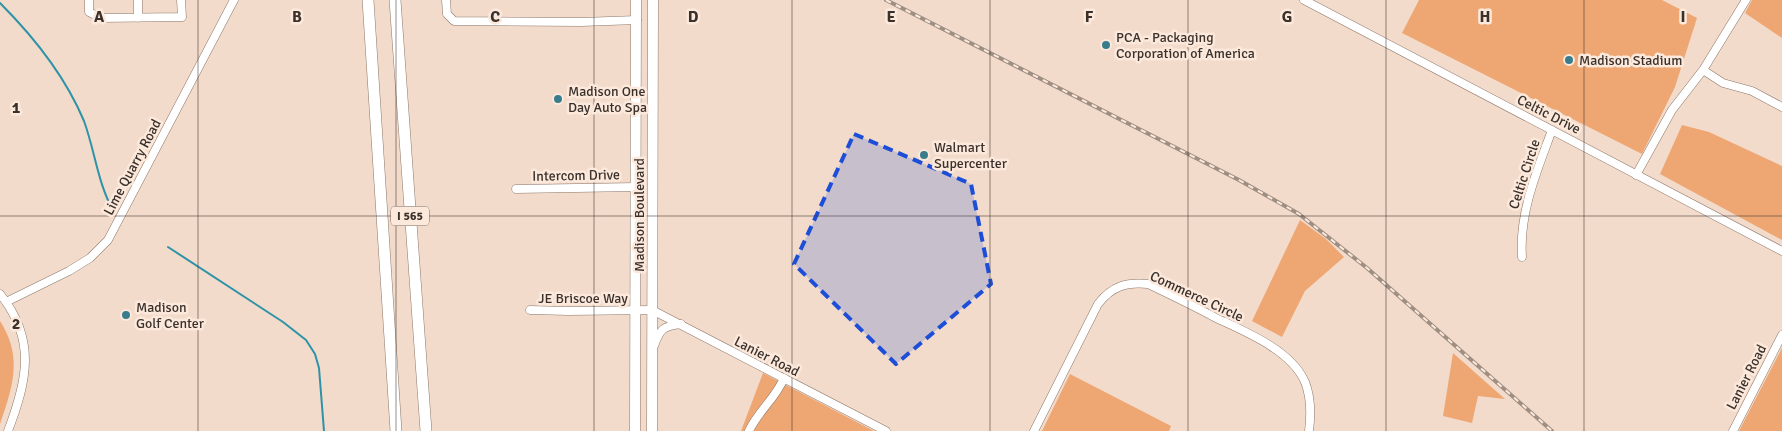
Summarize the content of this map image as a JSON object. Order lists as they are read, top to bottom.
{
  "streets": {
    "highway": ["I 565"],
    "main road": ["Madison Boulevard"],
    "street": [
      "Celtic Drive",
      "Lime Quarry Road",
      "Celtic Circle",
      "Intercom Drive",
      "Commerce Circle",
      "JE Briscoe Way",
      "Lanier Road"
    ]
  },
  "crossings": [
    ["Celtic Drive", "Celtic Circle"],
    ["Intercom Drive", "Madison Boulevard"],
    ["Madison Boulevard", "JE Briscoe Way"],
    ["Madison Boulevard", "Lanier Road"],
    ["JE Briscoe Way", "Lanier Road"]
  ],
  "places": [
    "PCA - Packaging Corporation of America",
    "Madison Stadium",
    "Madison One Day Auto Spa",
    "Walmart Supercenter",
    "Madison Golf Center"
  ],
  "grid": {
    "columns": [
      "A",
      "B",
      "C",
      "D",
      "E",
      "F",
      "G",
      "H",
      "I"
    ],
    "rows": ["1", "2"]
  }
}
